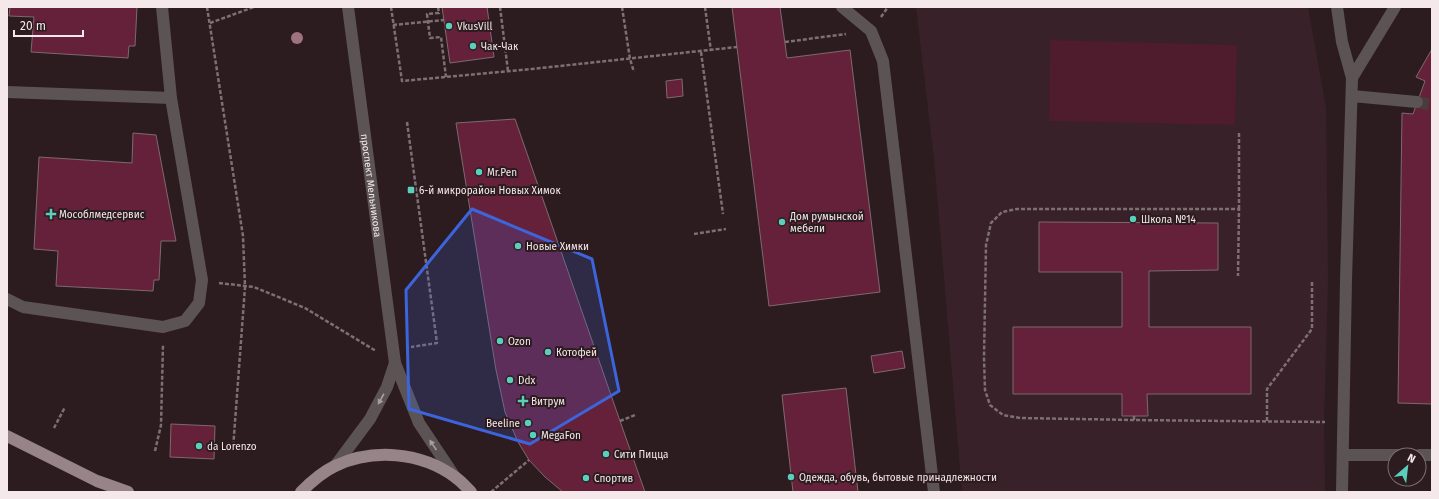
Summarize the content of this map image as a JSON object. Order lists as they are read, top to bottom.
{
  "streets": {
    "street": ["проспект Мельникова"]
  },
  "places": {
    "other": [
      "VkusVill",
      "Чак-Чак",
      "Mr.Pen",
      "Школа №14",
      "Дом румынской мебели",
      "Новые Химки",
      "Ozon",
      "Котофей",
      "Ddx",
      "Beeline",
      "MegaFon",
      "da Lorenzo",
      "Сити Пицца",
      "Одежда, обувь, бытовые принадлежности",
      "Спортив"
    ],
    "transit": ["6-й микрорайон Новых Химок"],
    "health": ["Мособлмедсервис", "Витрум"]
  },
  "scale_bar": "20 m",
  "north": "top right"
}
